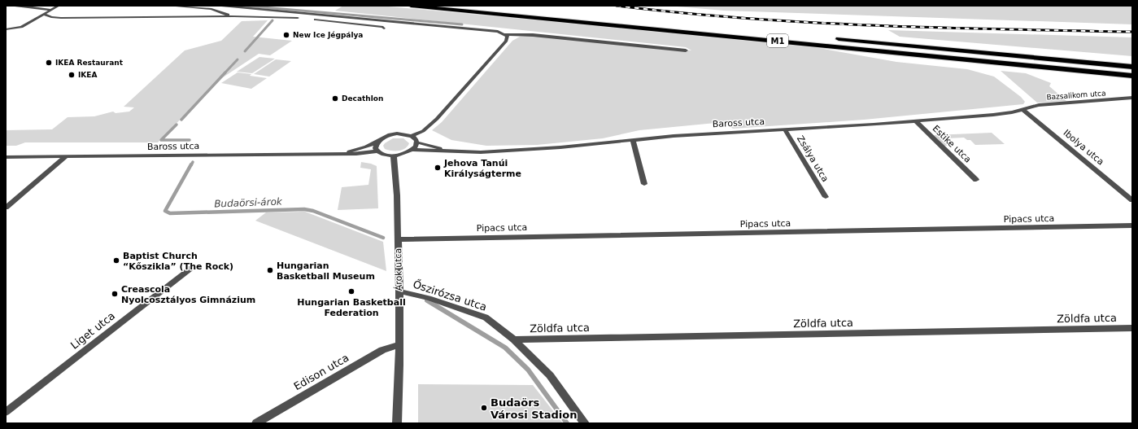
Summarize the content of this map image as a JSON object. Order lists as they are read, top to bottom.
{
  "streets": {
    "highway": ["M1"],
    "street": [
      "Bazsalikom utca",
      "Baross utca",
      "Estike utca",
      "Ibolya utca",
      "Zsálya utca",
      "Pipacs utca",
      "Árok utca",
      "Őszirózsa utca",
      "Zöldfa utca",
      "Liget utca",
      "Edison utca"
    ]
  },
  "crossings": [
    ["Bazsalikom utca", "Baross utca"],
    ["Bazsalikom utca", "Ibolya utca"],
    ["Baross utca", "Estike utca"],
    ["Baross utca", "Ibolya utca"],
    ["Baross utca", "Zsálya utca"],
    ["Baross utca", "Árok utca"],
    ["Pipacs utca", "Árok utca"],
    ["Árok utca", "Őszirózsa utca"],
    ["Árok utca", "Edison utca"],
    ["Őszirózsa utca", "Zöldfa utca"]
  ],
  "water": ["Budaörsi-árok"],
  "places": [
    "New Ice Jégpálya",
    "IKEA Restaurant",
    "IKEA",
    "Decathlon",
    "Jehova Tanúi Királyságterme",
    "Baptist Church “Kőszikla” (The Rock)",
    "Hungarian Basketball Museum",
    "Hungarian Basketball Federation",
    "Creascola Nyolcosztályos Gimnázium",
    "Budaörs Városi Stadion"
  ]
}
